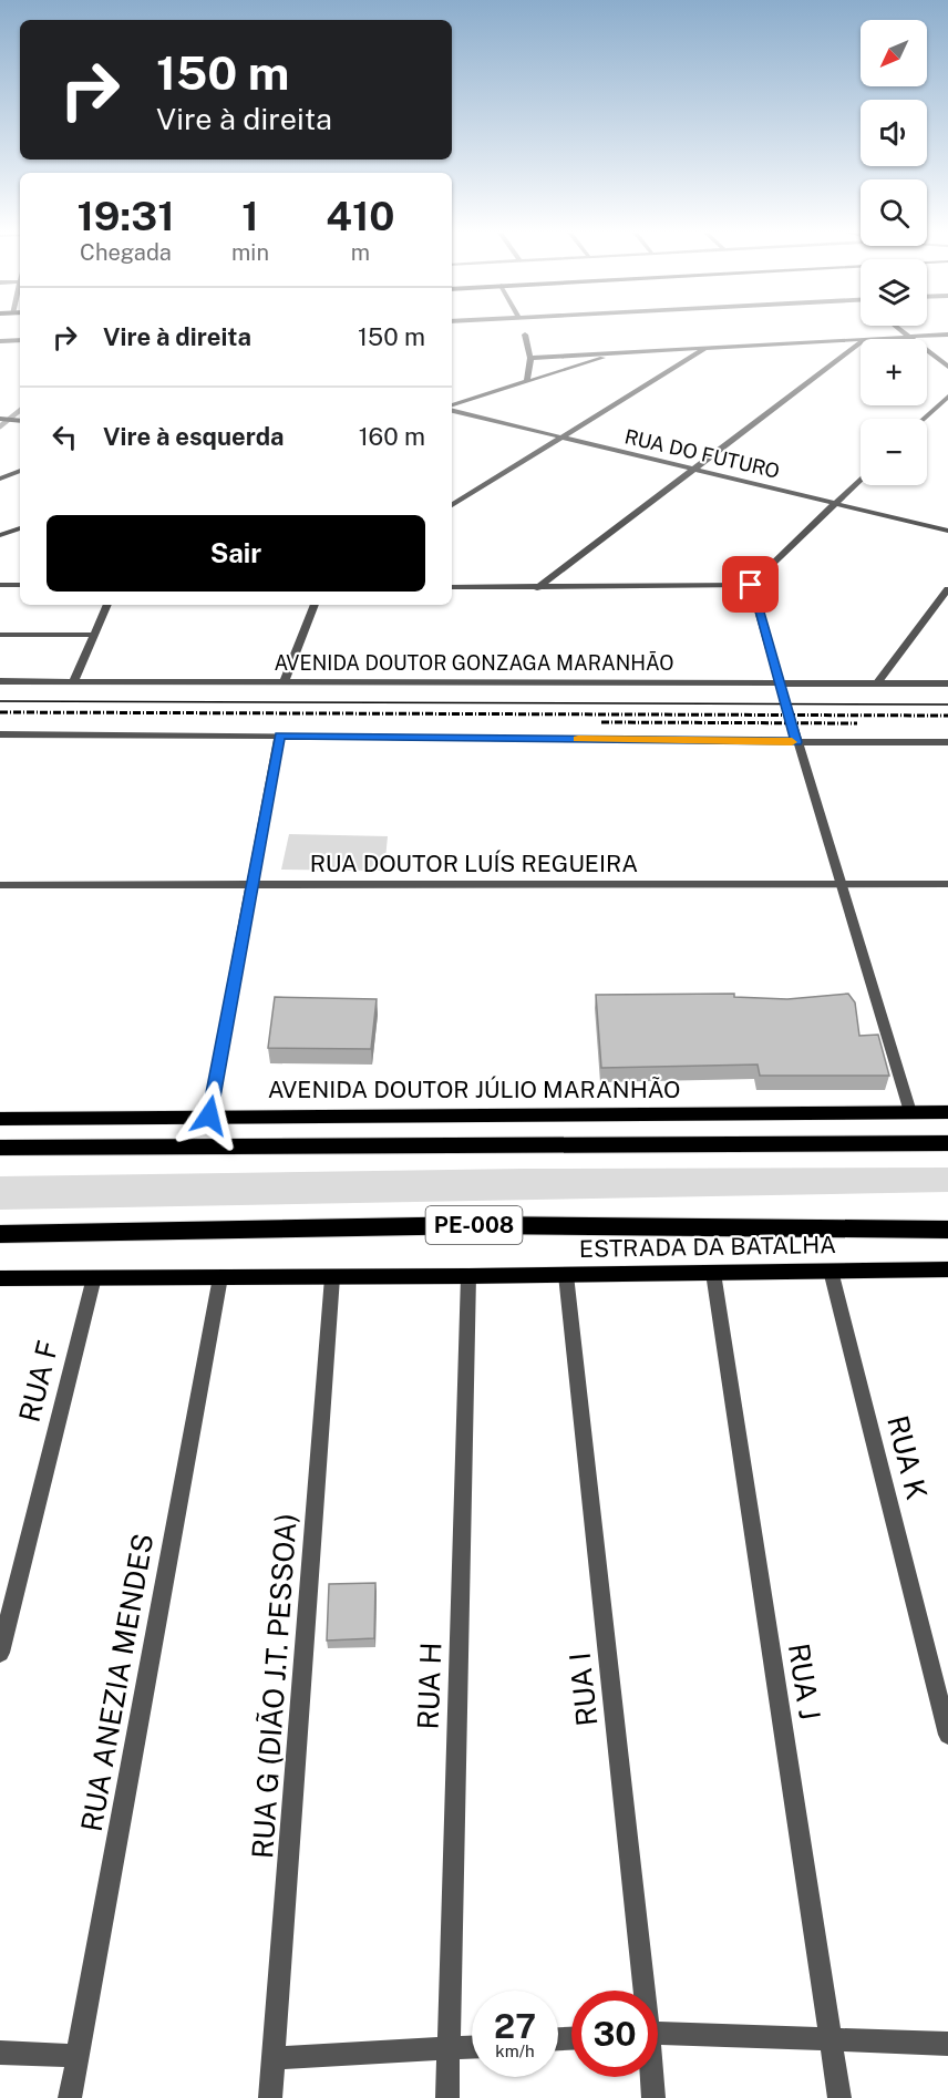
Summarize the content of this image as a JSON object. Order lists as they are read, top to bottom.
{
  "streets": {
    "highway": ["PE-008"],
    "main road": ["AVENIDA DOUTOR JÚLIO MARANHÃO", "ESTRADA DA BATALHA"],
    "street": [
      "RUA DO FUTURO",
      "AVENIDA DOUTOR GONZAGA MARANHÃO",
      "RUA DOUTOR LUÍS REGUEIRA",
      "RUA F",
      "RUA K",
      "RUA J",
      "RUA ANEZIA MENDES",
      "RUA G (DIÃO J.T. PESSOA)",
      "RUA H",
      "RUA I"
    ]
  },
  "crossings": [
    ["ESTRADA DA BATALHA", "RUA K"],
    ["ESTRADA DA BATALHA", "RUA J"],
    ["ESTRADA DA BATALHA", "RUA H"],
    ["ESTRADA DA BATALHA", "RUA I"]
  ],
  "north": "bottom left",
  "page": {
    "map_buttons": ["+", "−"],
    "turn": ["150 m", "Vire à direita"],
    "eta": [
      "19:31",
      "Chegada",
      "1",
      "min",
      "410",
      "m"
    ],
    "list": [
      {
        "name": "Vire à direita",
        "value": "150 m"
      },
      {
        "name": "Vire à esquerda",
        "value": "160 m"
      }
    ],
    "buttons": "Sair",
    "speed": "27 km/h",
    "limit": "30"
  }
}
